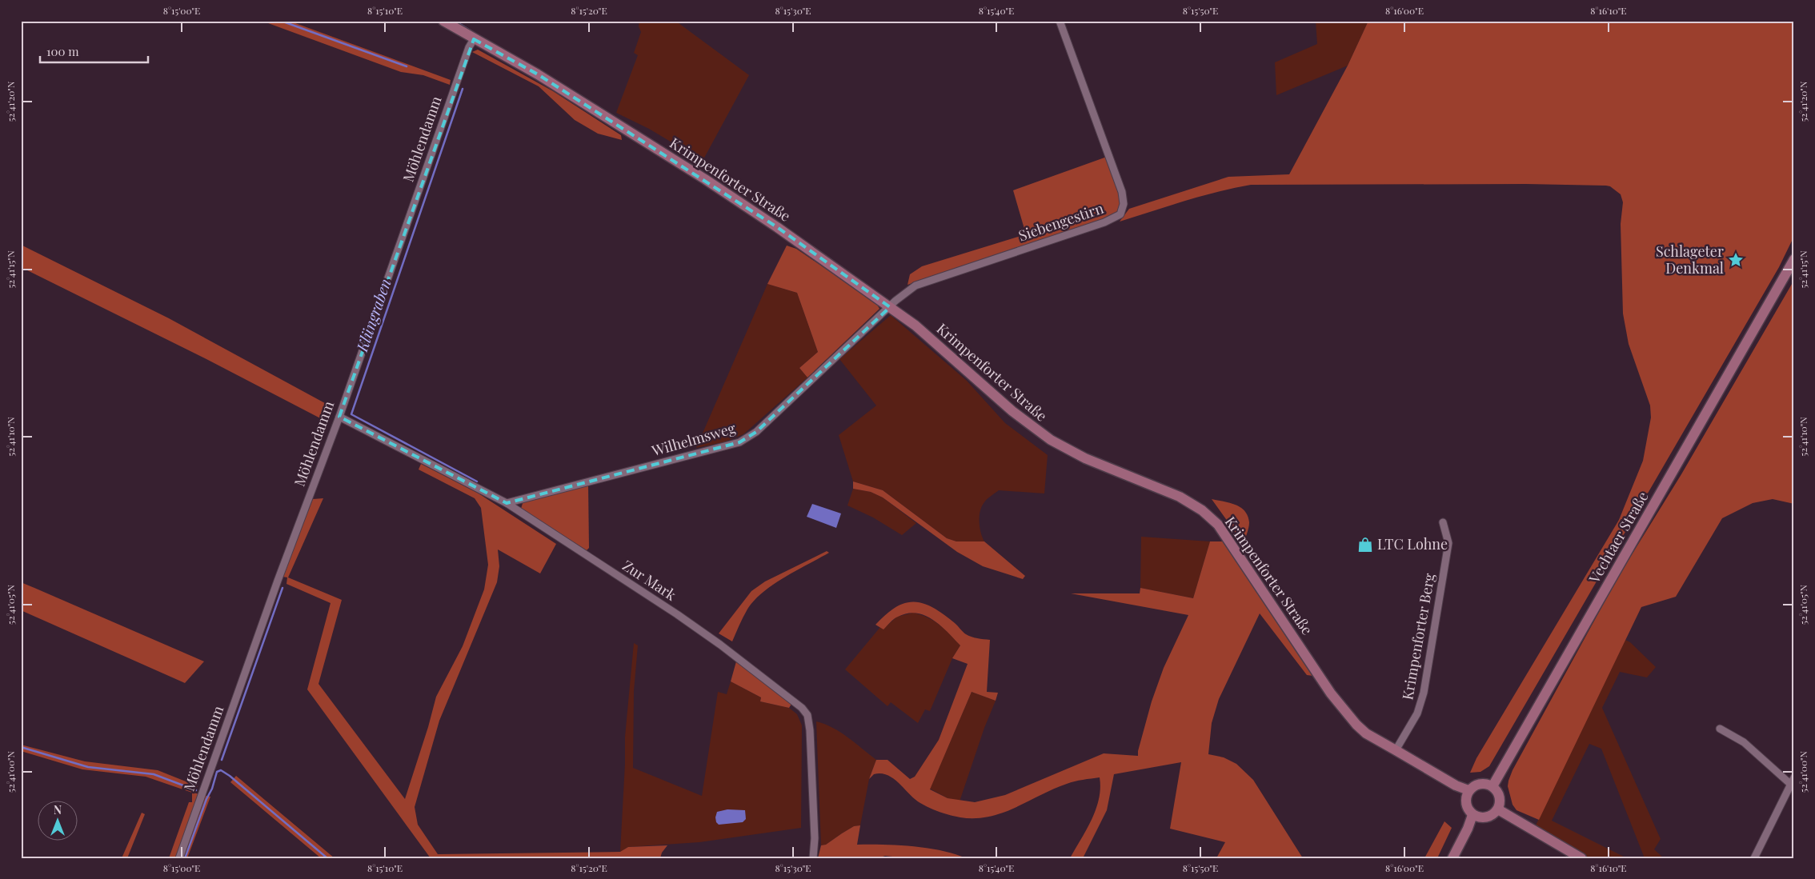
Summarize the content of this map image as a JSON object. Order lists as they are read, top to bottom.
{
  "streets": {
    "street": [
      "Möhlendamm",
      "Krimpenforter Straße",
      "Siebengestirn",
      "Wilhelmsweg",
      "Vechtaer Straße",
      "Zur Mark",
      "Krimpenforter Berg"
    ]
  },
  "crossings": [
    ["Möhlendamm", "Krimpenforter Straße"],
    ["Möhlendamm", "Zur Mark"],
    ["Krimpenforter Straße", "Siebengestirn"],
    ["Krimpenforter Straße", "Wilhelmsweg"],
    ["Krimpenforter Straße", "Vechtaer Straße"],
    ["Krimpenforter Straße", "Krimpenforter Berg"],
    ["Siebengestirn", "Wilhelmsweg"],
    ["Wilhelmsweg", "Zur Mark"]
  ],
  "water": ["Klüngraben"],
  "places": {
    "place": ["Schlageter Denkmal"],
    "shop": ["LTC Lohne"]
  },
  "scale_bar": "100 m",
  "north": "top",
  "coordinates": [
    "8°15'00\"E",
    "8°15'10\"E",
    "8°15'20\"E",
    "8°15'30\"E",
    "8°15'40\"E",
    "8°15'50\"E",
    "8°16'00\"E",
    "8°16'10\"E",
    "52°41'20\"N",
    "52°41'15\"N",
    "52°41'10\"N",
    "52°41'05\"N",
    "52°41'00\"N"
  ]
}
